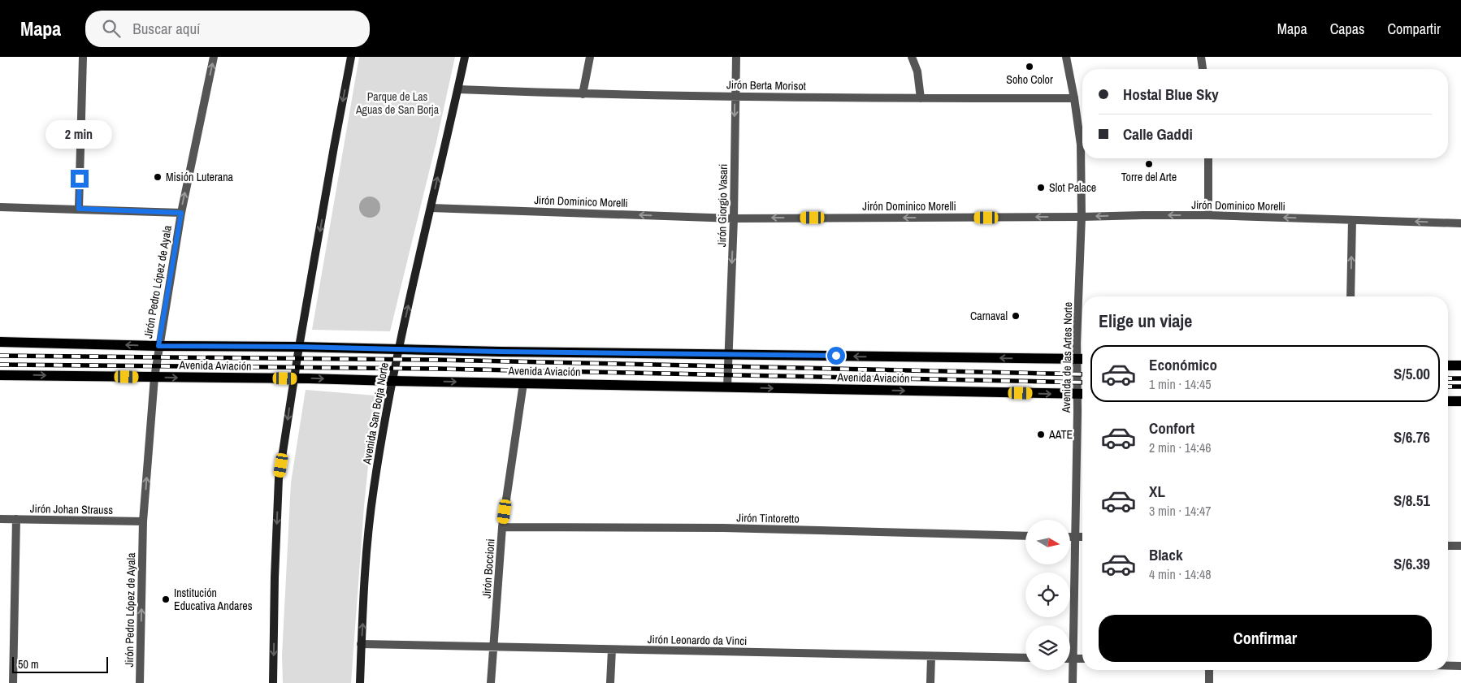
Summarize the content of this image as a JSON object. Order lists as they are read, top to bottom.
{
  "streets": {
    "main road": ["Avenida Aviación", "Avenida San Borja Norte"],
    "street": [
      "Jirón Berta Morisot",
      "Jirón Dominico Morelli",
      "Jirón Giorgio Vasari",
      "Jirón Pedro López de Ayala",
      "Avenida de las Artes Norte",
      "Jirón Johan Strauss",
      "Jirón Tintoretto",
      "Jirón Boccioni",
      "Jirón Leonardo da Vinci"
    ]
  },
  "crossings": [
    ["Jirón Berta Morisot", "Jirón Giorgio Vasari"],
    ["Jirón Berta Morisot", "Avenida de las Artes Norte"],
    ["Jirón Berta Morisot", "Avenida San Borja Norte"],
    ["Jirón Dominico Morelli", "Jirón Giorgio Vasari"],
    ["Jirón Dominico Morelli", "Avenida de las Artes Norte"],
    ["Jirón Dominico Morelli", "Avenida San Borja Norte"],
    ["Jirón Giorgio Vasari", "Avenida Aviación"],
    ["Jirón Pedro López de Ayala", "Avenida Aviación"],
    ["Jirón Pedro López de Ayala", "Jirón Johan Strauss"],
    ["Avenida de las Artes Norte", "Avenida Aviación"],
    ["Avenida Aviación", "Avenida San Borja Norte"],
    ["Avenida Aviación", "Jirón Boccioni"],
    ["Avenida San Borja Norte", "Jirón Leonardo da Vinci"],
    ["Jirón Tintoretto", "Jirón Boccioni"],
    ["Jirón Boccioni", "Jirón Leonardo da Vinci"]
  ],
  "one_way": [
    "Jirón Dominico Morelli",
    "Jirón Giorgio Vasari",
    "Jirón Pedro López de Ayala",
    "Avenida San Borja Norte"
  ],
  "parks": ["Parque de Las Aguas de San Borja"],
  "places": [
    "Soho Color",
    "Torre del Arte",
    "Misión Luterana",
    "Slot Palace",
    "Carnaval",
    "AATE",
    "Institución Educativa Andares"
  ],
  "scale_bar": "50 m",
  "north": "right",
  "page": {
    "header": "Mapa",
    "search": "Buscar aquí",
    "nav": ["Mapa", "Capas", "Compartir"],
    "banner": ["Hostal Blue Sky", "Calle Gaddi"],
    "bubble": "2 min",
    "heading": "Elige un viaje",
    "list": [
      {
        "name": "Económico",
        "note": "1 min · 14:45",
        "value": "S/5.00"
      },
      {
        "name": "Confort",
        "note": "2 min · 14:46",
        "value": "S/6.76"
      },
      {
        "name": "XL",
        "note": "3 min · 14:47",
        "value": "S/8.51"
      },
      {
        "name": "Black",
        "note": "4 min · 14:48",
        "value": "S/6.39"
      }
    ],
    "buttons": "Confirmar",
    "scale": "50 m"
  }
}
